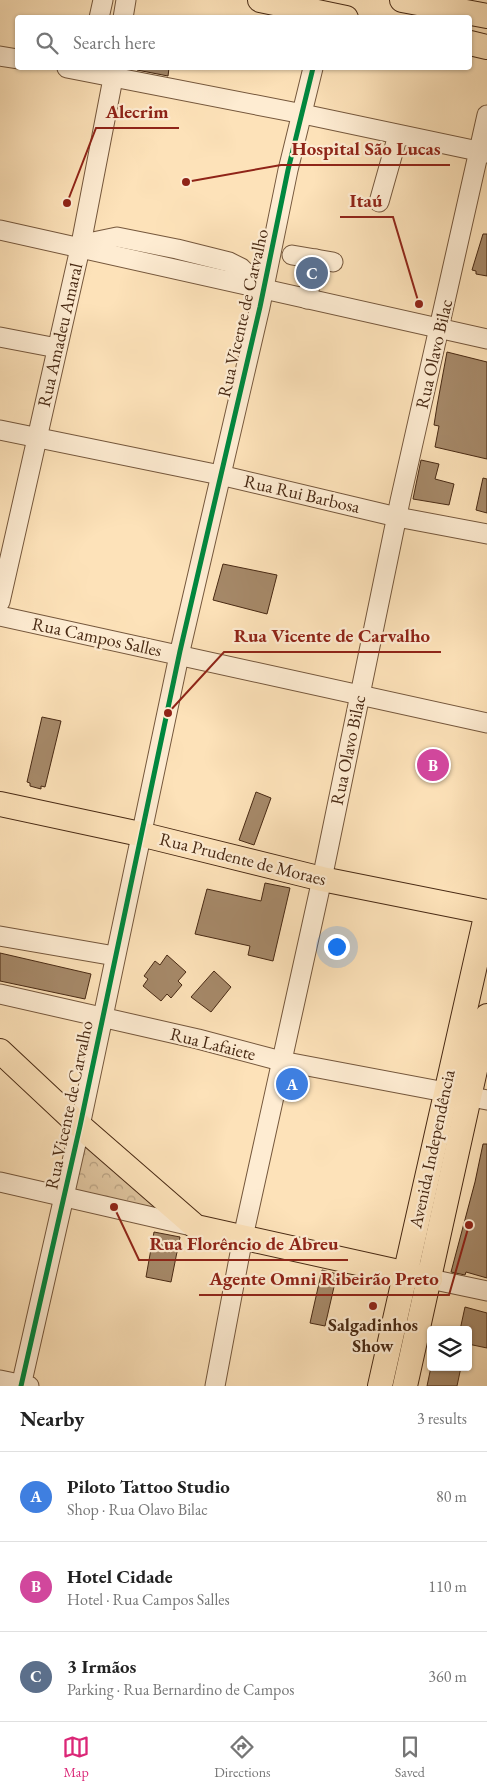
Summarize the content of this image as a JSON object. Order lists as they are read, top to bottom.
{
  "streets": {
    "main road": ["Rua Prudente de Moraes", "Avenida Independência"],
    "street": [
      "Rua Vicente de Carvalho",
      "Rua Amadeu Amaral",
      "Rua Olavo Bilac",
      "Rua Rui Barbosa",
      "Rua Campos Salles",
      "Rua Lafaiete"
    ]
  },
  "crossings": [
    ["Rua Vicente de Carvalho", "Rua Rui Barbosa"],
    ["Rua Vicente de Carvalho", "Rua Campos Salles"],
    ["Rua Vicente de Carvalho", "Rua Prudente de Moraes"],
    ["Rua Vicente de Carvalho", "Rua Lafaiete"],
    ["Rua Amadeu Amaral", "Rua Rui Barbosa"],
    ["Rua Olavo Bilac", "Rua Rui Barbosa"],
    ["Rua Olavo Bilac", "Rua Campos Salles"],
    ["Rua Olavo Bilac", "Rua Prudente de Moraes"],
    ["Rua Olavo Bilac", "Rua Lafaiete"],
    ["Rua Prudente de Moraes", "Avenida Independência"],
    ["Rua Lafaiete", "Avenida Independência"]
  ],
  "places": [
    "Hospital São Lucas",
    "Alecrim",
    "Itaú",
    "Rua Vicente de Carvalho",
    "Rua Florêncio de Abreu",
    "Agente Omni Ribeirão Preto",
    "Salgadinhos Show"
  ],
  "page": {
    "search": "Search here",
    "pins": ["C", "B", "A"],
    "heading": ["Nearby", "3 results"],
    "list": [
      {
        "mark": "A",
        "name": "Piloto Tattoo Studio",
        "note": "Shop · Rua Olavo Bilac",
        "value": "80 m"
      },
      {
        "mark": "B",
        "name": "Hotel Cidade",
        "note": "Hotel · Rua Campos Salles",
        "value": "110 m"
      },
      {
        "mark": "C",
        "name": "3 Irmãos",
        "note": "Parking · Rua Bernardino de Campos",
        "value": "360 m"
      }
    ],
    "nav": ["Map", "Directions", "Saved"]
  }
}
